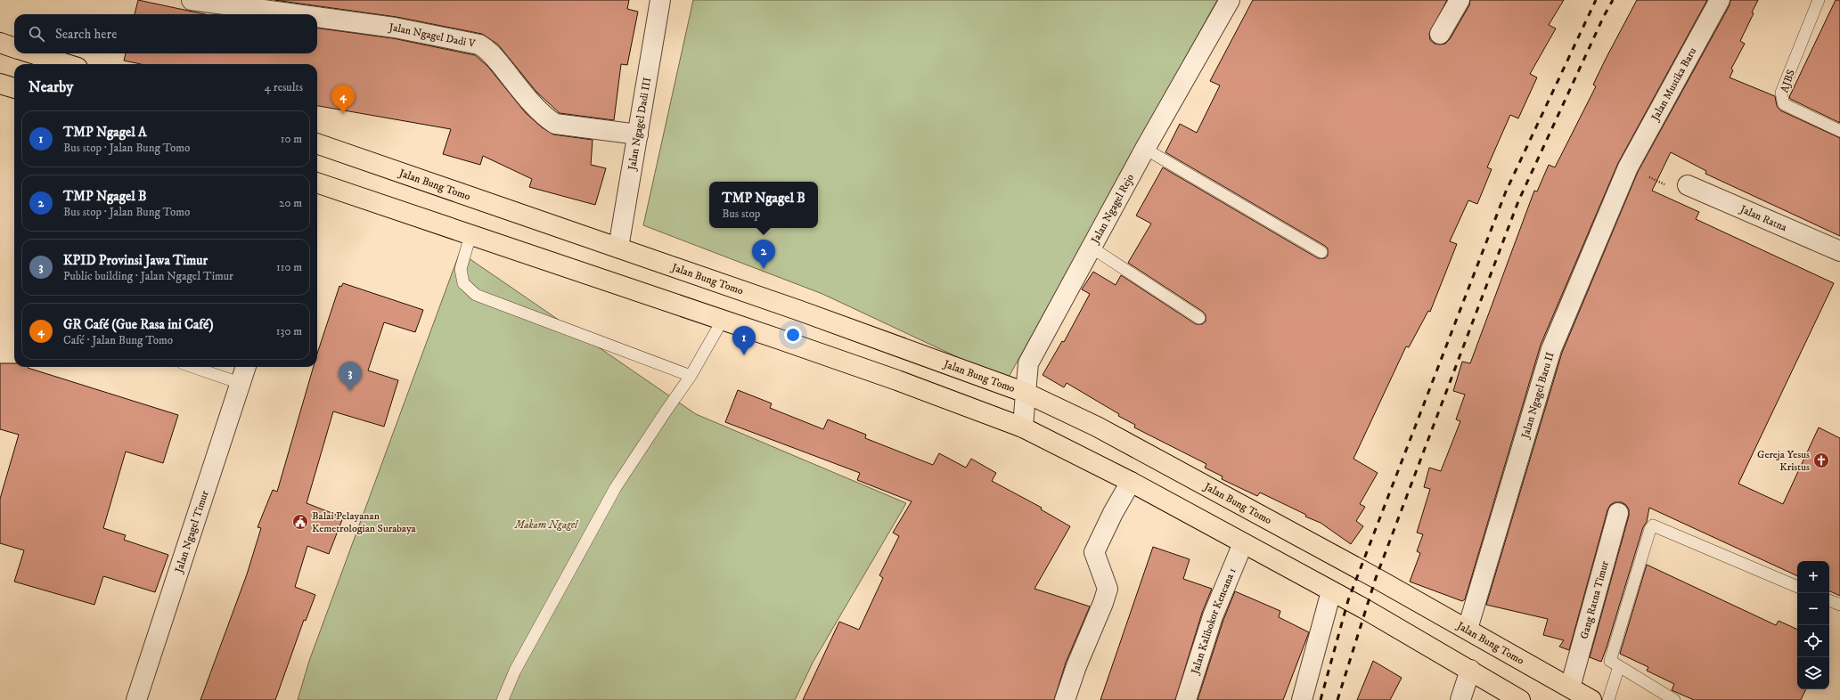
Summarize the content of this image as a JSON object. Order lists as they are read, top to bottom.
{
  "streets": {
    "main road": ["Jalan Bung Tomo"],
    "street": [
      "Jalan Ngagel Dadi V",
      "Jalan Mustika Baru",
      "Jalan Ngagel Dadi III",
      "Jalan Ngagel Rejo",
      "Jalan Ratna",
      "Jalan Ngagel Baru II",
      "Jalan Ngagel Timur",
      "Gang Ratna Timur",
      "Jalan Kalibokor Kencana 1"
    ],
    "lane": ["AJBS"]
  },
  "crossings": [
    ["Jalan Ngagel Dadi V", "Jalan Ngagel Dadi III"],
    ["Jalan Mustika Baru", "Jalan Ngagel Baru II"],
    ["Jalan Ngagel Dadi III", "Jalan Bung Tomo"],
    ["Jalan Bung Tomo", "Jalan Ngagel Rejo"],
    ["Jalan Bung Tomo", "Jalan Ngagel Baru II"],
    ["Jalan Bung Tomo", "Gang Ratna Timur"]
  ],
  "parks": ["Makam Ngagel"],
  "places": {
    "church": ["Gereja Yesus Kristus"],
    "public building": ["Balai Pelayanan Kemetrologian Surabaya"]
  },
  "page": {
    "search": "Search here",
    "heading": ["Nearby", "4 results"],
    "pins": [
      "4",
      "2",
      "1",
      "3"
    ],
    "list": [
      {
        "mark": "1",
        "name": "TMP Ngagel A",
        "note": "Bus stop · Jalan Bung Tomo",
        "value": "10 m"
      },
      {
        "mark": "2",
        "name": "TMP Ngagel B",
        "note": "Bus stop · Jalan Bung Tomo",
        "value": "20 m"
      },
      {
        "mark": "3",
        "name": "KPID Provinsi Jawa Timur",
        "note": "Public building · Jalan Ngagel Timur",
        "value": "110 m"
      },
      {
        "mark": "4",
        "name": "GR Café (Gue Rasa ini Café)",
        "note": "Café · Jalan Bung Tomo",
        "value": "130 m"
      }
    ],
    "popup": ["TMP Ngagel B", "Bus stop"],
    "map_buttons": ["+", "−"]
  }
}
